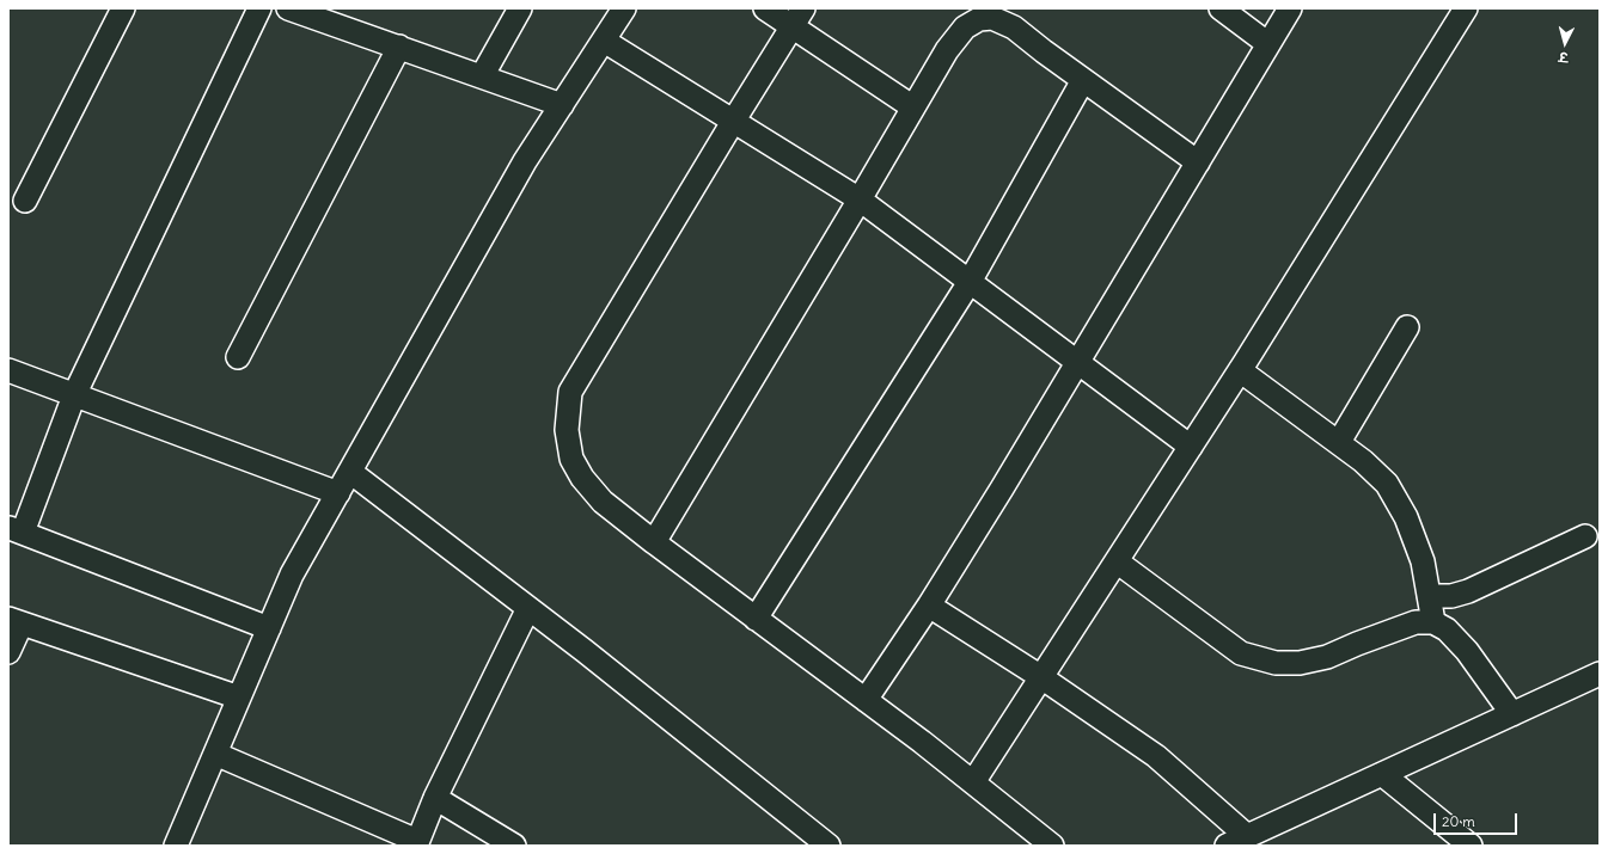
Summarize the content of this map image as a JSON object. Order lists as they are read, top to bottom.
{
  "scale_bar": "20 m",
  "north": "bottom"
}
